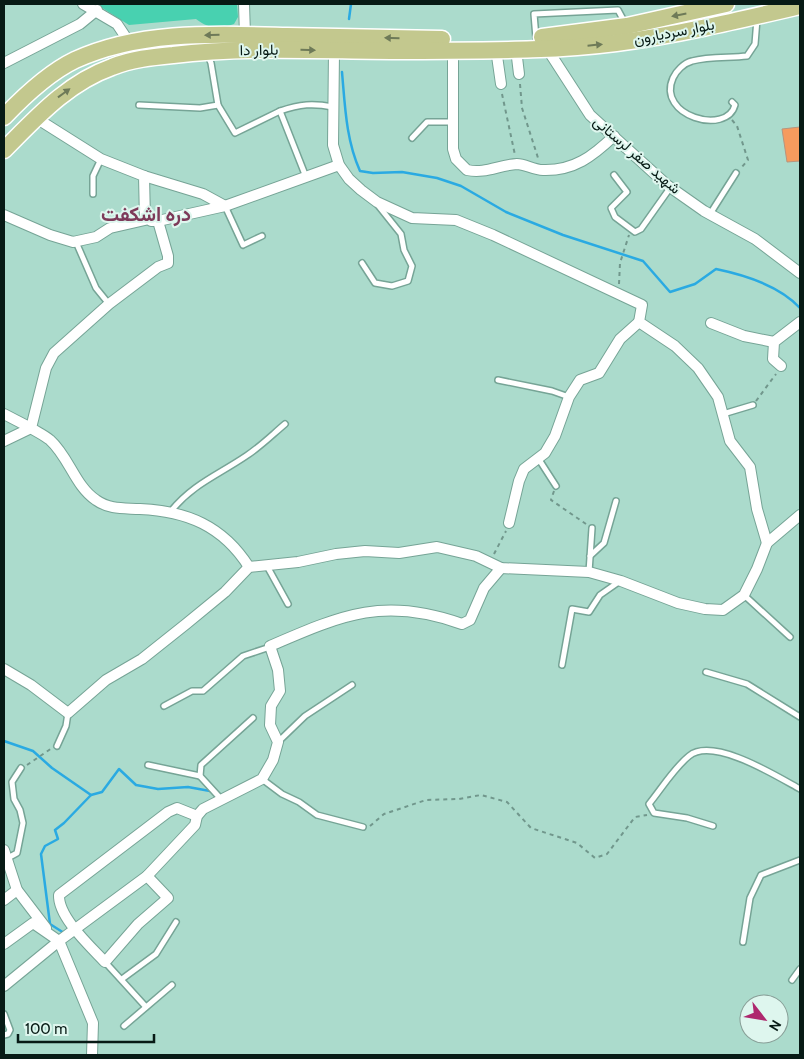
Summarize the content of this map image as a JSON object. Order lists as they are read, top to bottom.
{
  "streets": {
    "main road": ["بلوار سردیارون", "بلوار دا"],
    "street": ["شهید صفر لرستانی"]
  },
  "crossings": [
    ["بلوار سردیارون", "بلوار دا"],
    ["بلوار سردیارون", "شهید صفر لرستانی"],
    ["بلوار دا", "شهید صفر لرستانی"]
  ],
  "districts": ["دره اشکفت"],
  "scale_bar": "100 m",
  "north": "bottom right"
}
